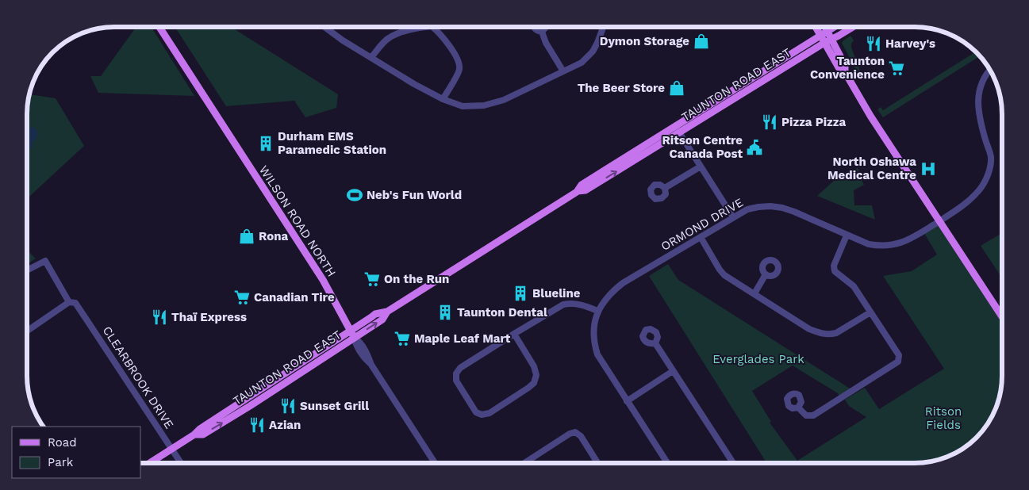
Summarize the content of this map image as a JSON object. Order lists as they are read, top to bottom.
{
  "streets": {
    "main road": ["TAUNTON ROAD EAST", "WILSON ROAD NORTH"],
    "street": ["ORMOND DRIVE", "CLEARBROOK DRIVE"]
  },
  "crossings": [
    ["TAUNTON ROAD EAST", "WILSON ROAD NORTH"],
    ["TAUNTON ROAD EAST", "CLEARBROOK DRIVE"]
  ],
  "parks": ["Everglades Park", "Ritson Fields"],
  "places": {
    "shop": ["Dymon Storage", "The Beer Store", "Rona"],
    "restaurant": [
      "Harvey's",
      "Pizza Pizza",
      "Thaï Express",
      "Sunset Grill",
      "Azian"
    ],
    "supermarket": [
      "Taunton Convenience",
      "On the Run",
      "Canadian Tire",
      "Maple Leaf Mart"
    ],
    "building": ["Durham EMS Paramedic Station", "Blueline", "Taunton Dental"],
    "public building": ["Ritson Centre Canada Post"],
    "hospital": ["North Oshawa Medical Centre"],
    "sports": ["Neb's Fun World"]
  },
  "legend": ["Road", "Park"]
}
